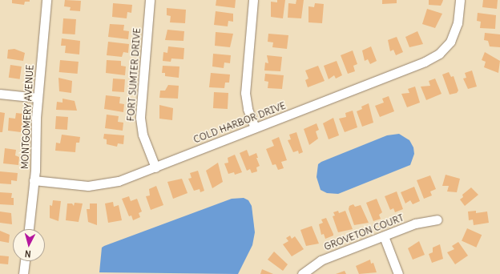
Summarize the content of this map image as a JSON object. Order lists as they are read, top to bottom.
{
  "streets": {
    "street": [
      "FORT SUMTER DRIVE",
      "MONTGOMERY AVENUE",
      "COLD HARBOR DRIVE",
      "GROVETON COURT"
    ]
  },
  "crossings": [
    ["FORT SUMTER DRIVE", "COLD HARBOR DRIVE"],
    ["MONTGOMERY AVENUE", "COLD HARBOR DRIVE"]
  ],
  "north": "bottom"
}
